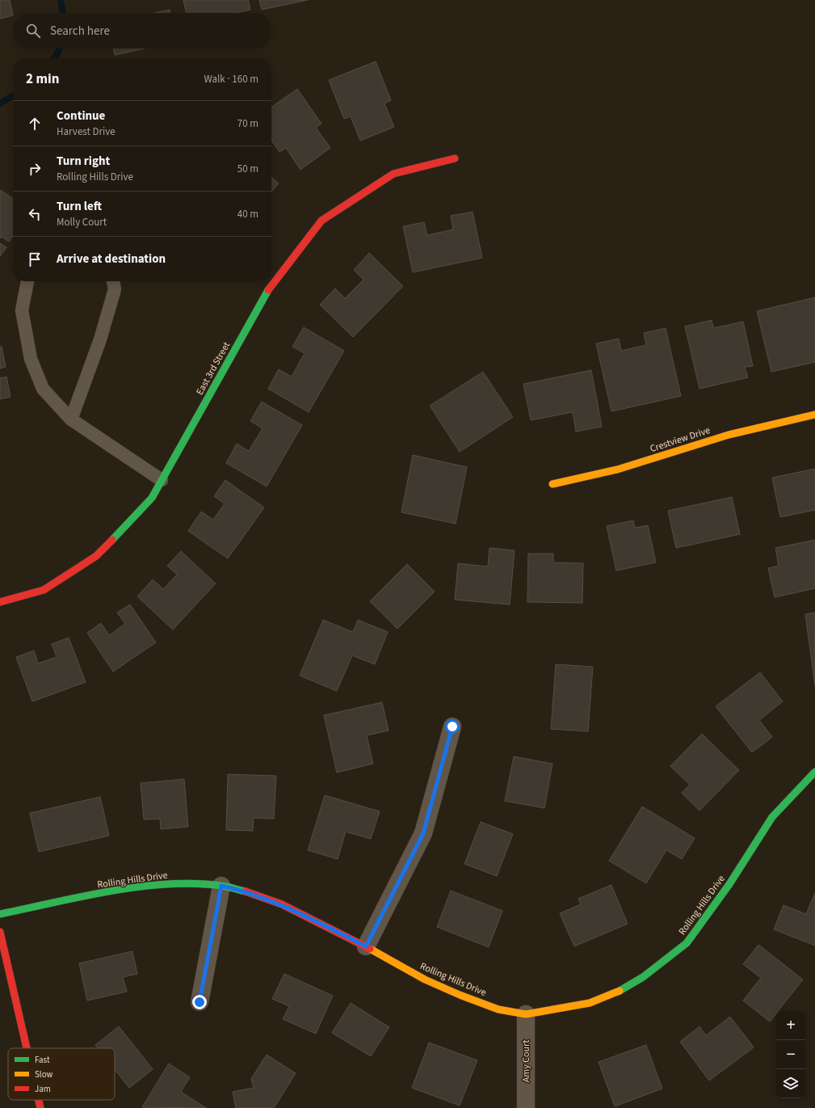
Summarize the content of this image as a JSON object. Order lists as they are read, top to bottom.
{
  "streets": {
    "street": [
      "East 3rd Street",
      "Crestview Drive",
      "Rolling Hills Drive",
      "Amy Court"
    ]
  },
  "crossings": [
    ["Rolling Hills Drive", "Amy Court"]
  ],
  "legend": ["Fast", "Slow", "Jam"],
  "page": {
    "search": "Search here",
    "heading": ["2 min", "Walk · 160 m"],
    "list": [
      ["Continue", "Harvest Drive", "70 m"],
      ["Turn right", "Rolling Hills Drive", "50 m"],
      ["Turn left", "Molly Court", "40 m"],
      "Arrive at destination"
    ],
    "map_buttons": ["+", "−"]
  }
}
